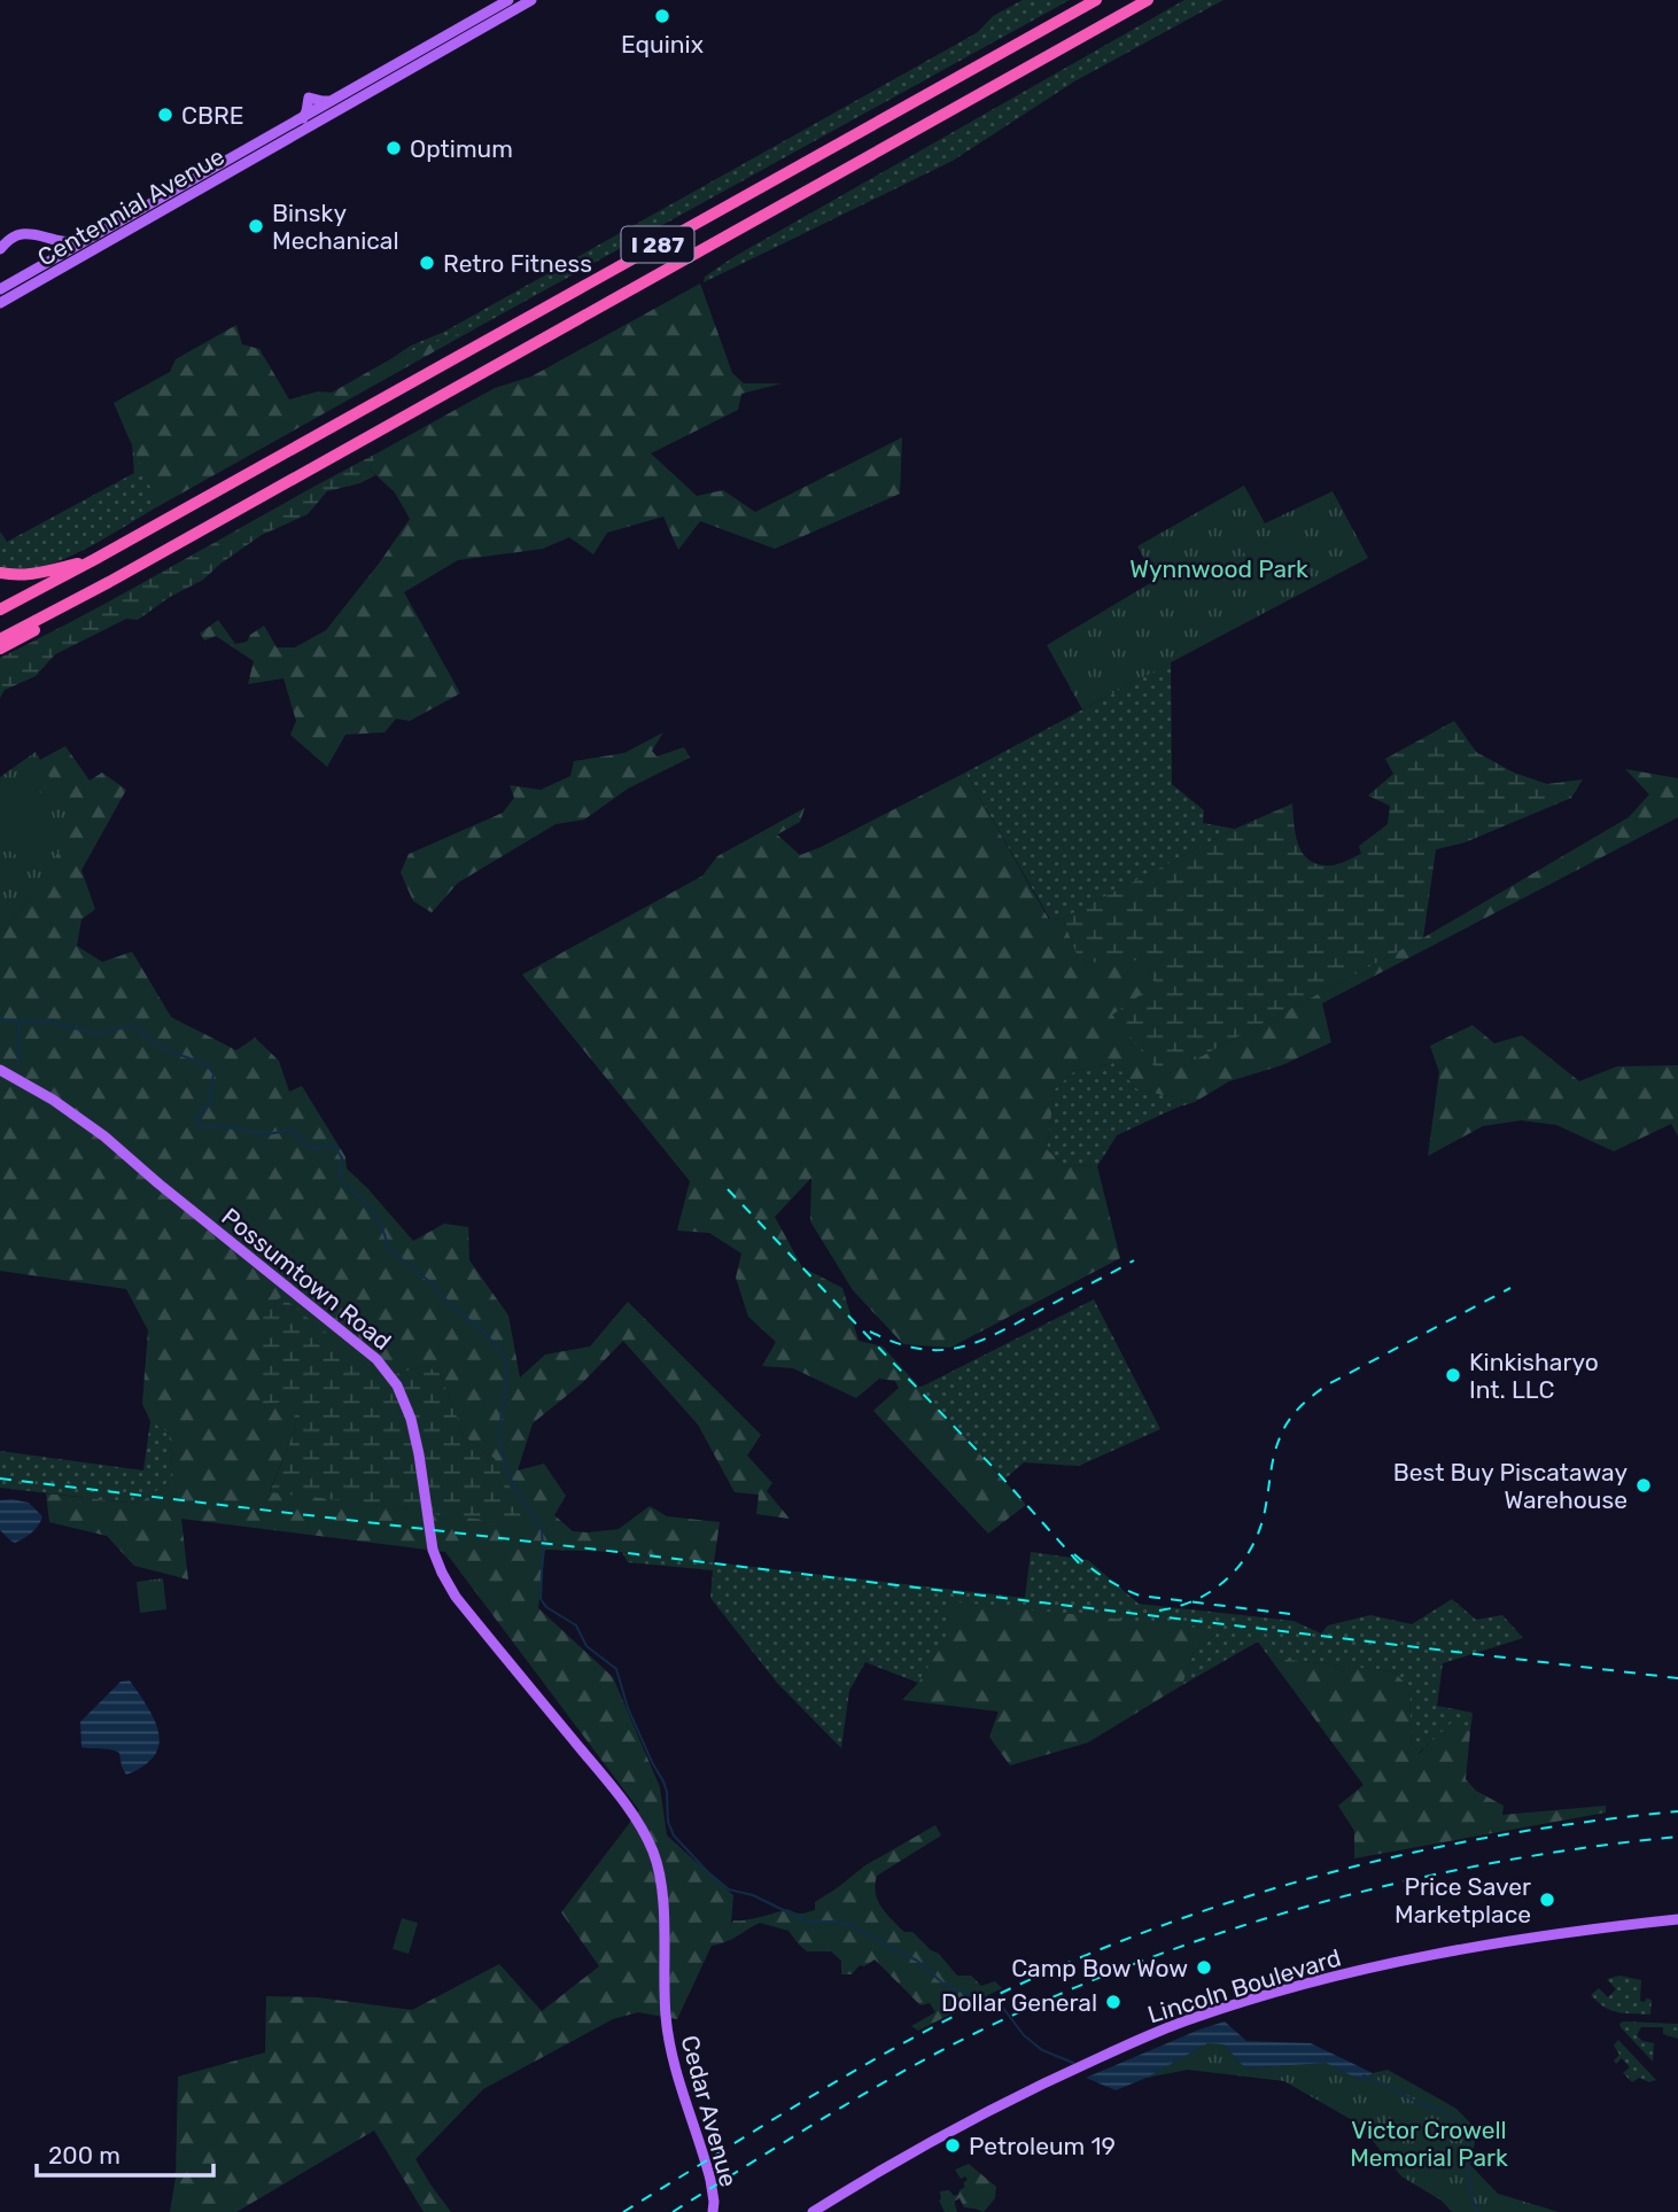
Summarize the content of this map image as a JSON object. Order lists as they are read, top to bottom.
{
  "streets": {
    "highway": ["I 287"],
    "main road": [
      "Centennial Avenue",
      "Possumtown Road",
      "Lincoln Boulevard",
      "Cedar Avenue"
    ]
  },
  "crossings": [
    ["Possumtown Road", "Cedar Avenue"]
  ],
  "parks": ["Wynnwood Park", "Victor Crowell Memorial Park"],
  "places": [
    "Equinix",
    "CBRE",
    "Optimum",
    "Binsky Mechanical",
    "Retro Fitness",
    "Kinkisharyo Int. LLC",
    "Best Buy Piscataway Warehouse",
    "Price Saver Marketplace",
    "Camp Bow Wow",
    "Dollar General",
    "Petroleum 19"
  ],
  "scale_bar": "200 m"
}
